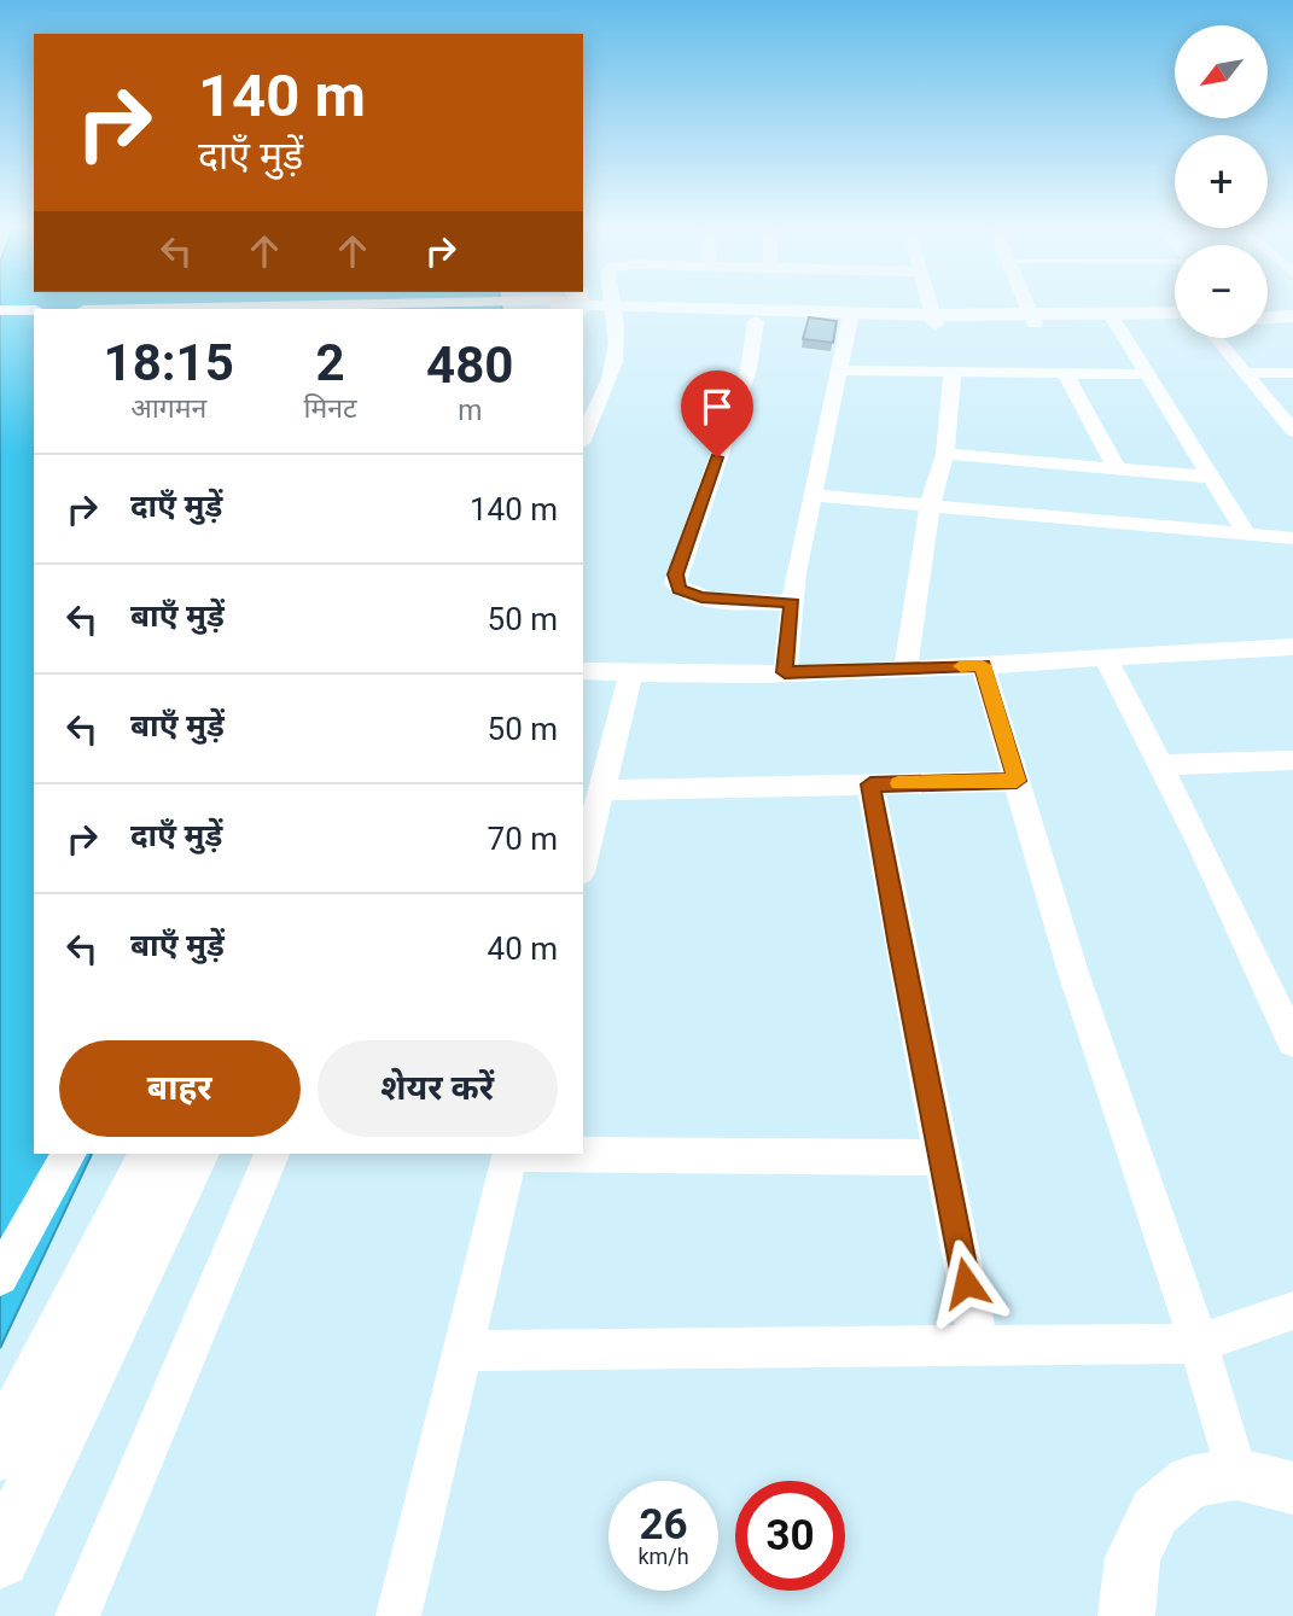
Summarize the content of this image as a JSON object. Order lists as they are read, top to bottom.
{
  "north": "bottom left",
  "page": {
    "map_buttons": ["+", "−"],
    "turn": ["140 m", "दाएँ मुड़ें"],
    "eta": [
      "18:15",
      "आगमन",
      "2",
      "मिनट",
      "480",
      "m"
    ],
    "list": [
      {
        "name": "दाएँ मुड़ें",
        "value": "140 m"
      },
      {
        "name": "बाएँ मुड़ें",
        "value": "50 m"
      },
      {
        "name": "बाएँ मुड़ें",
        "value": "50 m"
      },
      {
        "name": "दाएँ मुड़ें",
        "value": "70 m"
      },
      {
        "name": "बाएँ मुड़ें",
        "value": "40 m"
      }
    ],
    "buttons": ["बाहर", "शेयर करें"],
    "speed": "26 km/h",
    "limit": "30"
  }
}
